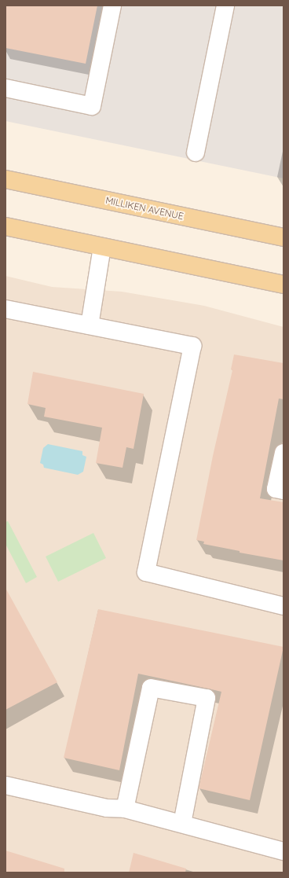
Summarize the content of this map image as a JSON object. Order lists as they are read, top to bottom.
{
  "streets": {
    "main road": ["MILLIKEN AVENUE"]
  }
}
